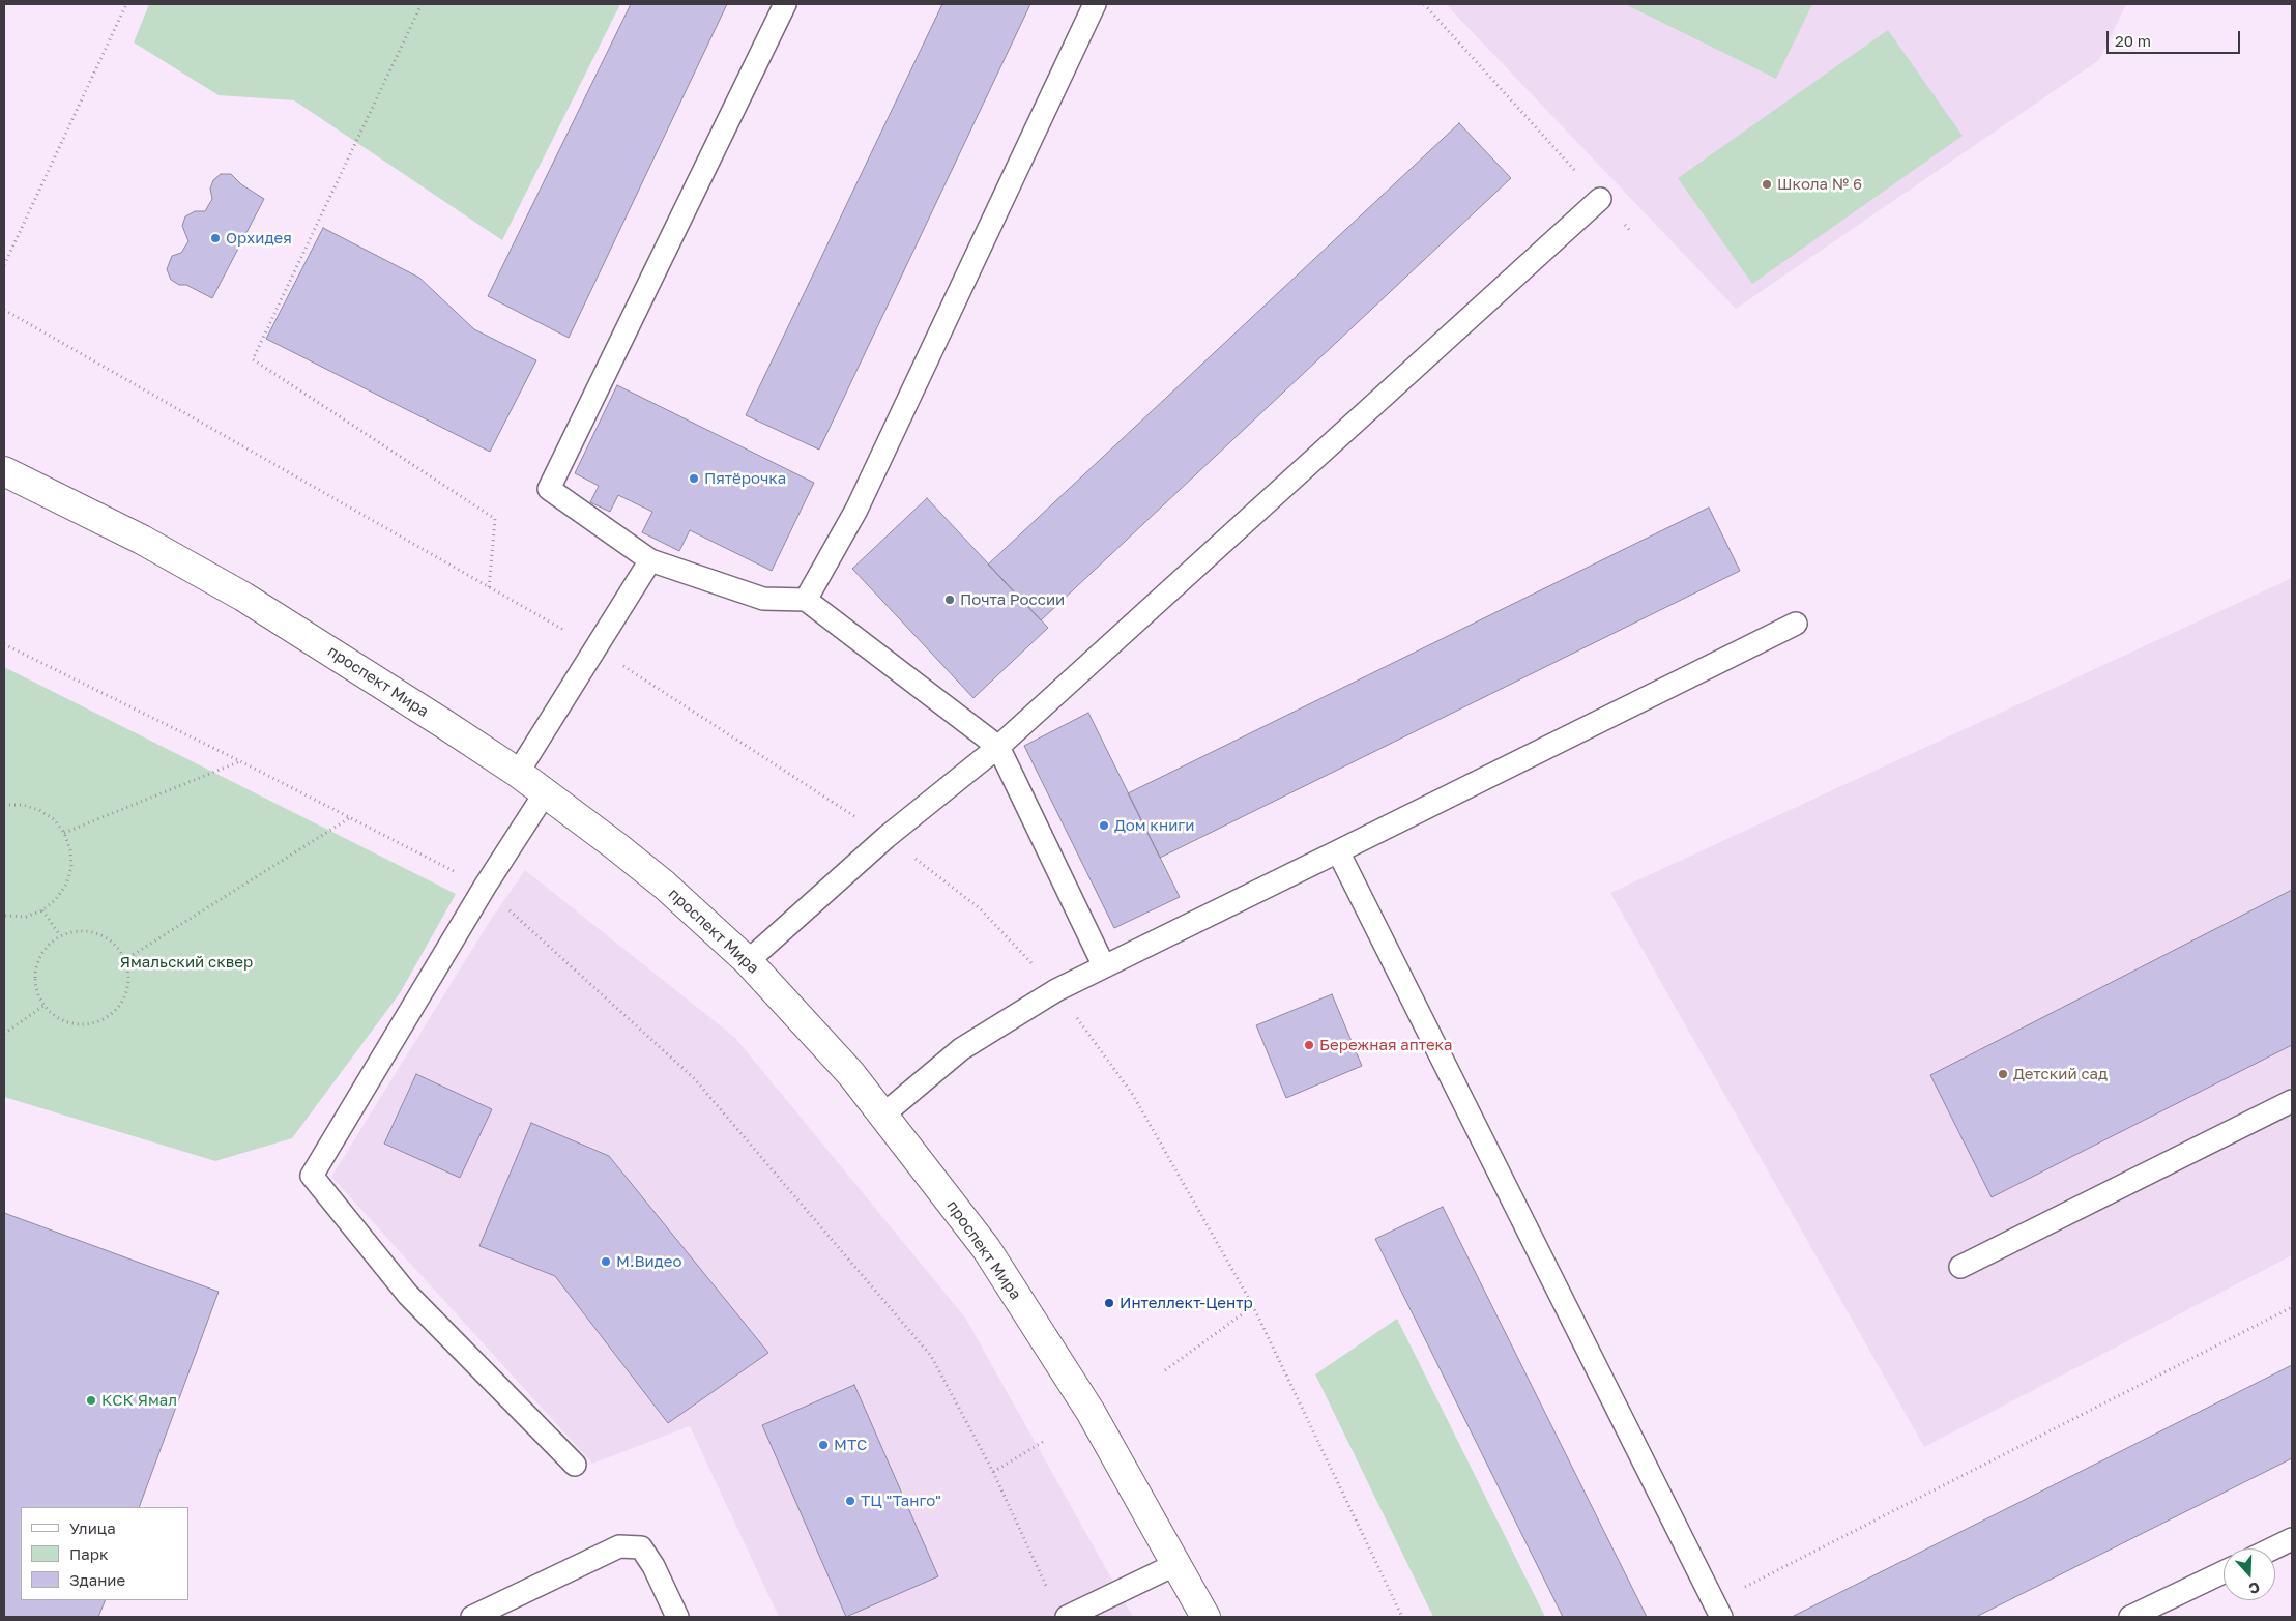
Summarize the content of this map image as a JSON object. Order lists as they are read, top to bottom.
{
  "streets": {
    "main road": ["проспект Мира"]
  },
  "parks": ["Ямальский сквер"],
  "places": [
    "Школа № 6",
    "Орхидея",
    "Пятёрочка",
    "Почта России",
    "Дом книги",
    "Бережная аптека",
    "Детский сад",
    "М.Видео",
    "Интеллект-Центр",
    "КСК Ямал",
    "МТС",
    "ТЦ \"Танго\""
  ],
  "legend": ["Улица", "Парк", "Здание"],
  "scale_bar": "20 m",
  "north": "bottom"
}
